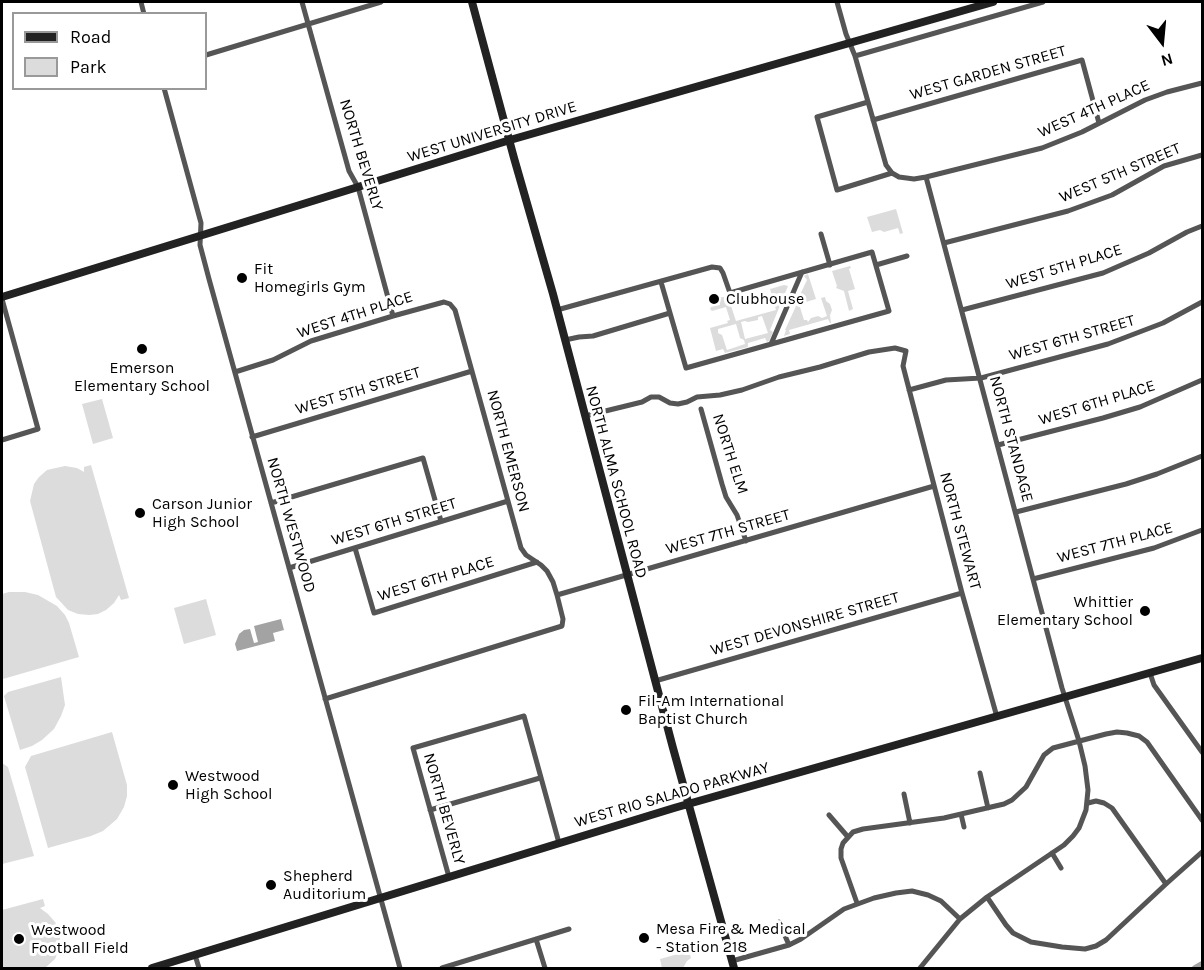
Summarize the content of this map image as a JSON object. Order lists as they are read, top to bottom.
{
  "streets": {
    "main road": ["WEST UNIVERSITY DRIVE", "NORTH ALMA SCHOOL ROAD", "WEST RIO SALADO PARKWAY"],
    "street": [
      "WEST GARDEN STREET",
      "WEST 4TH PLACE",
      "NORTH BEVERLY",
      "WEST 5TH STREET",
      "WEST 5TH PLACE",
      "WEST 6TH STREET",
      "WEST 6TH PLACE",
      "NORTH STANDAGE",
      "NORTH EMERSON",
      "NORTH ELM",
      "NORTH WESTWOOD",
      "NORTH STEWART",
      "WEST 7TH STREET",
      "WEST 7TH PLACE",
      "WEST DEVONSHIRE STREET"
    ]
  },
  "crossings": [
    ["WEST GARDEN STREET", "WEST 4TH PLACE"],
    ["WEST 4TH PLACE", "NORTH BEVERLY"],
    ["WEST 4TH PLACE", "NORTH STANDAGE"],
    ["WEST 4TH PLACE", "NORTH EMERSON"],
    ["WEST 4TH PLACE", "NORTH WESTWOOD"],
    ["WEST UNIVERSITY DRIVE", "NORTH BEVERLY"],
    ["WEST UNIVERSITY DRIVE", "NORTH ALMA SCHOOL ROAD"],
    ["WEST UNIVERSITY DRIVE", "NORTH WESTWOOD"],
    ["NORTH BEVERLY", "WEST RIO SALADO PARKWAY"],
    ["WEST 5TH STREET", "NORTH STANDAGE"],
    ["WEST 5TH STREET", "NORTH EMERSON"],
    ["WEST 5TH STREET", "NORTH WESTWOOD"],
    ["WEST 5TH PLACE", "NORTH STANDAGE"],
    ["WEST 6TH STREET", "WEST 6TH PLACE"],
    ["WEST 6TH STREET", "NORTH STANDAGE"],
    ["WEST 6TH STREET", "NORTH EMERSON"],
    ["WEST 6TH STREET", "NORTH WESTWOOD"],
    ["WEST 6TH STREET", "NORTH STEWART"],
    ["WEST 6TH PLACE", "NORTH STANDAGE"],
    ["WEST 6TH PLACE", "NORTH EMERSON"],
    ["NORTH STANDAGE", "WEST 7TH PLACE"],
    ["NORTH STANDAGE", "WEST RIO SALADO PARKWAY"],
    ["NORTH EMERSON", "WEST 7TH STREET"],
    ["NORTH ELM", "WEST 7TH STREET"],
    ["NORTH ALMA SCHOOL ROAD", "NORTH STEWART"],
    ["NORTH ALMA SCHOOL ROAD", "WEST 7TH STREET"],
    ["NORTH ALMA SCHOOL ROAD", "WEST DEVONSHIRE STREET"],
    ["NORTH ALMA SCHOOL ROAD", "WEST RIO SALADO PARKWAY"],
    ["NORTH WESTWOOD", "WEST RIO SALADO PARKWAY"],
    ["NORTH STEWART", "WEST 7TH STREET"],
    ["NORTH STEWART", "WEST DEVONSHIRE STREET"],
    ["NORTH STEWART", "WEST RIO SALADO PARKWAY"]
  ],
  "places": [
    "Fit Homegirls Gym",
    "Clubhouse",
    "Emerson Elementary School",
    "Carson Junior High School",
    "Whittier Elementary School",
    "Fil-Am International Baptist Church",
    "Westwood High School",
    "Shepherd Auditorium",
    "Mesa Fire & Medical - Station 218",
    "Westwood Football Field"
  ],
  "legend": ["Road", "Park"],
  "north": "bottom"
}
